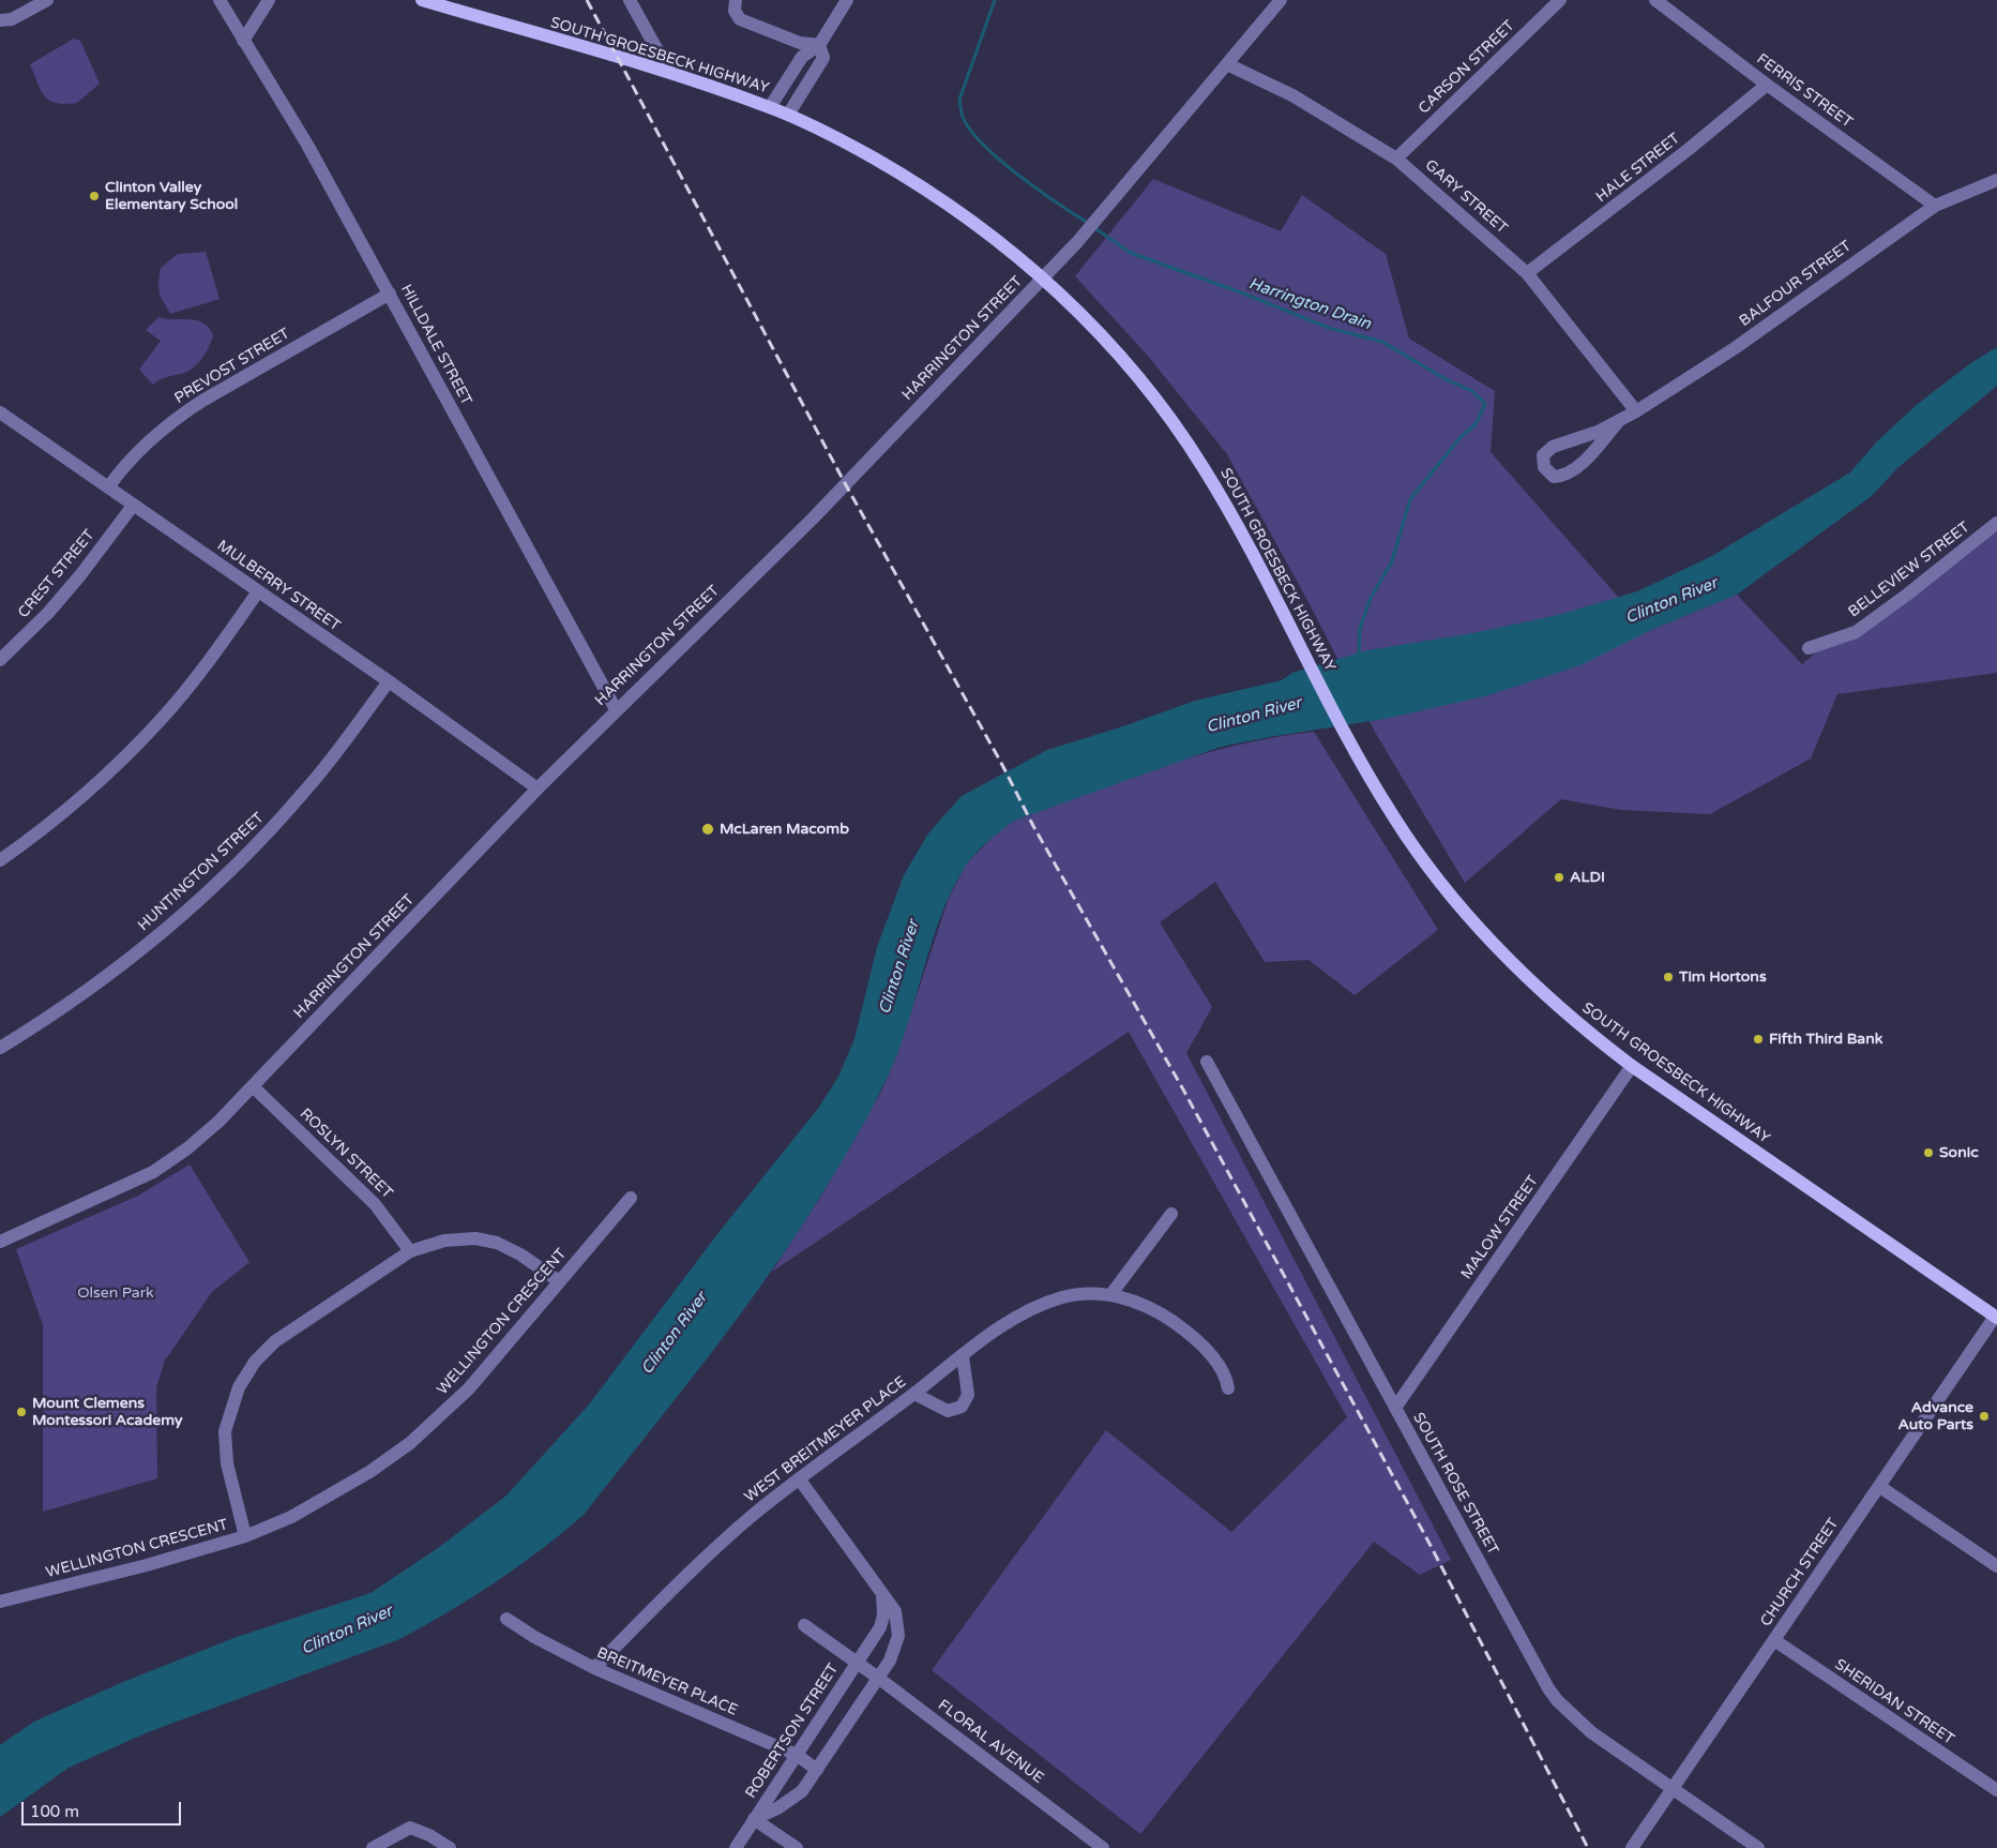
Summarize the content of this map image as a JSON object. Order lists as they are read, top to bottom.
{
  "streets": {
    "main road": ["SOUTH GROESBECK HIGHWAY"],
    "street": [
      "CARSON STREET",
      "FERRIS STREET",
      "HALE STREET",
      "GARY STREET",
      "BALFOUR STREET",
      "HARRINGTON STREET",
      "HILLDALE STREET",
      "PREVOST STREET",
      "BELLEVIEW STREET",
      "CREST STREET",
      "MULBERRY STREET",
      "HUNTINGTON STREET",
      "ROSLYN STREET",
      "MALOW STREET",
      "WELLINGTON CRESCENT",
      "WEST BREITMEYER PLACE",
      "SOUTH ROSE STREET",
      "CHURCH STREET",
      "BREITMEYER PLACE",
      "SHERIDAN STREET",
      "ROBERTSON STREET",
      "FLORAL AVENUE"
    ]
  },
  "crossings": [
    ["SOUTH GROESBECK HIGHWAY", "HARRINGTON STREET"],
    ["SOUTH GROESBECK HIGHWAY", "MALOW STREET"],
    ["SOUTH GROESBECK HIGHWAY", "CHURCH STREET"],
    ["CARSON STREET", "GARY STREET"],
    ["FERRIS STREET", "HALE STREET"],
    ["FERRIS STREET", "BALFOUR STREET"],
    ["HALE STREET", "GARY STREET"],
    ["GARY STREET", "BALFOUR STREET"],
    ["GARY STREET", "HARRINGTON STREET"],
    ["HARRINGTON STREET", "HILLDALE STREET"],
    ["HARRINGTON STREET", "MULBERRY STREET"],
    ["HARRINGTON STREET", "ROSLYN STREET"],
    ["HILLDALE STREET", "PREVOST STREET"],
    ["PREVOST STREET", "MULBERRY STREET"],
    ["CREST STREET", "MULBERRY STREET"],
    ["MULBERRY STREET", "HUNTINGTON STREET"],
    ["MALOW STREET", "SOUTH ROSE STREET"],
    ["WEST BREITMEYER PLACE", "BREITMEYER PLACE"],
    ["WEST BREITMEYER PLACE", "ROBERTSON STREET"],
    ["SOUTH ROSE STREET", "CHURCH STREET"],
    ["CHURCH STREET", "SHERIDAN STREET"],
    ["BREITMEYER PLACE", "ROBERTSON STREET"],
    ["ROBERTSON STREET", "FLORAL AVENUE"]
  ],
  "water": ["Harrington Drain", "Clinton River"],
  "parks": ["Olsen Park"],
  "places": [
    "Clinton Valley Elementary School",
    "McLaren Macomb",
    "ALDI",
    "Tim Hortons",
    "Fifth Third Bank",
    "Sonic",
    "Mount Clemens Montessori Academy",
    "Advance Auto Parts"
  ],
  "scale_bar": "100 m"
}
